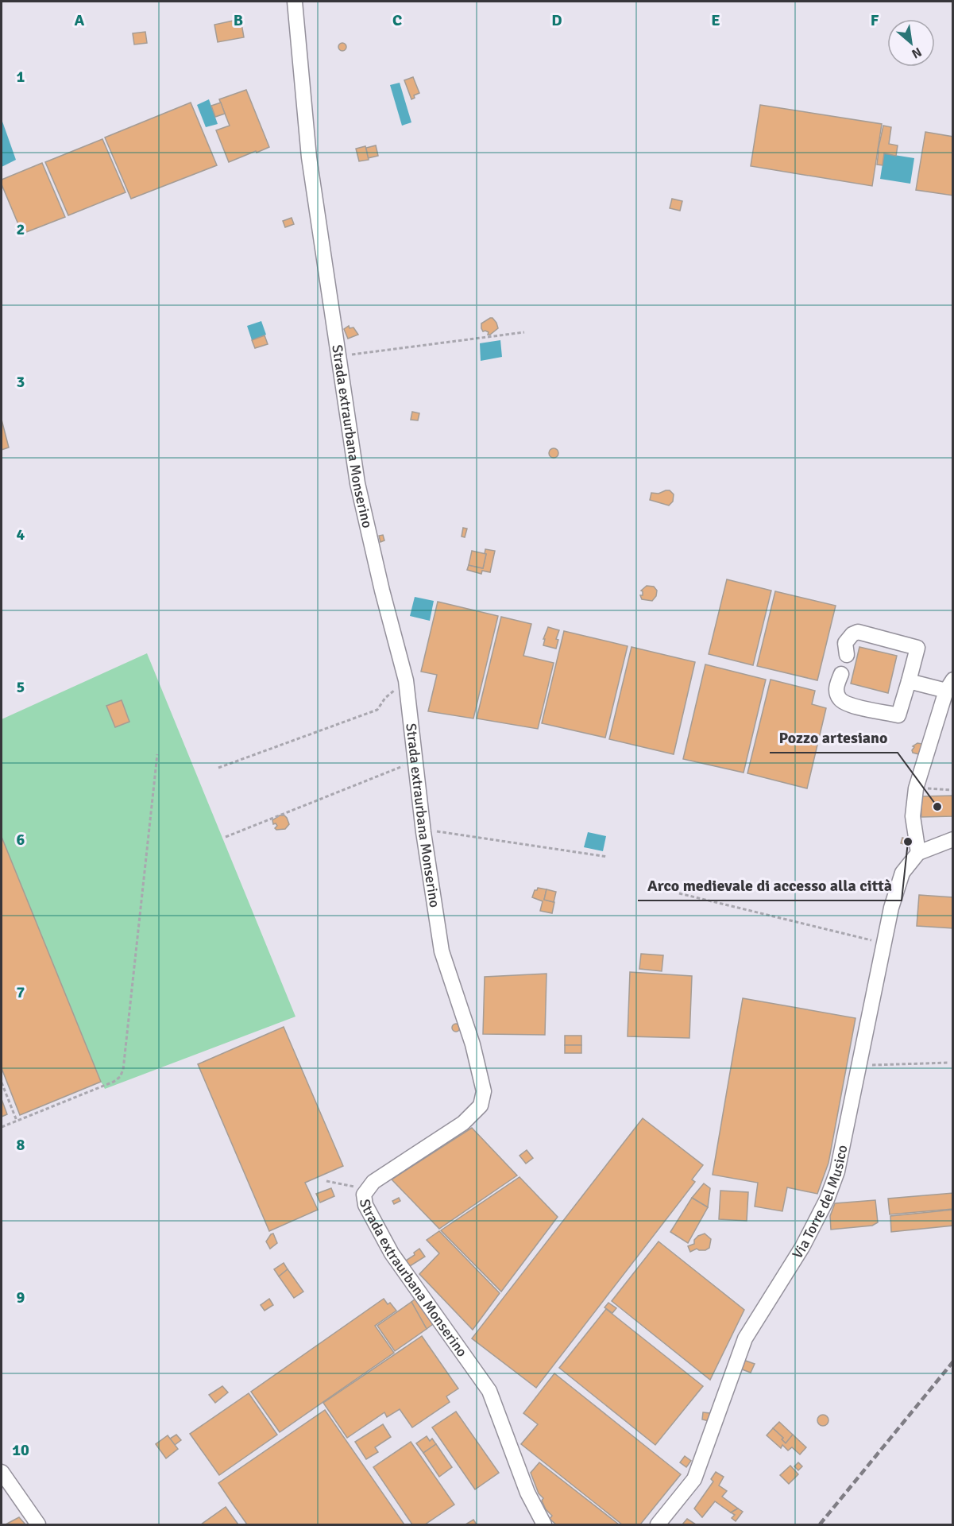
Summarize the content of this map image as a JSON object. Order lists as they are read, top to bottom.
{
  "streets": {
    "street": ["Strada extraurbana Monserino", "Via Torre del Musico"]
  },
  "places": ["Pozzo artesiano", "Arco medievale di accesso alla città"],
  "north": "bottom right",
  "grid": {
    "columns": [
      "A",
      "B",
      "C",
      "D",
      "E",
      "F"
    ],
    "rows": [
      "1",
      "2",
      "3",
      "4",
      "5",
      "6",
      "7",
      "8",
      "9",
      "10"
    ]
  }
}
